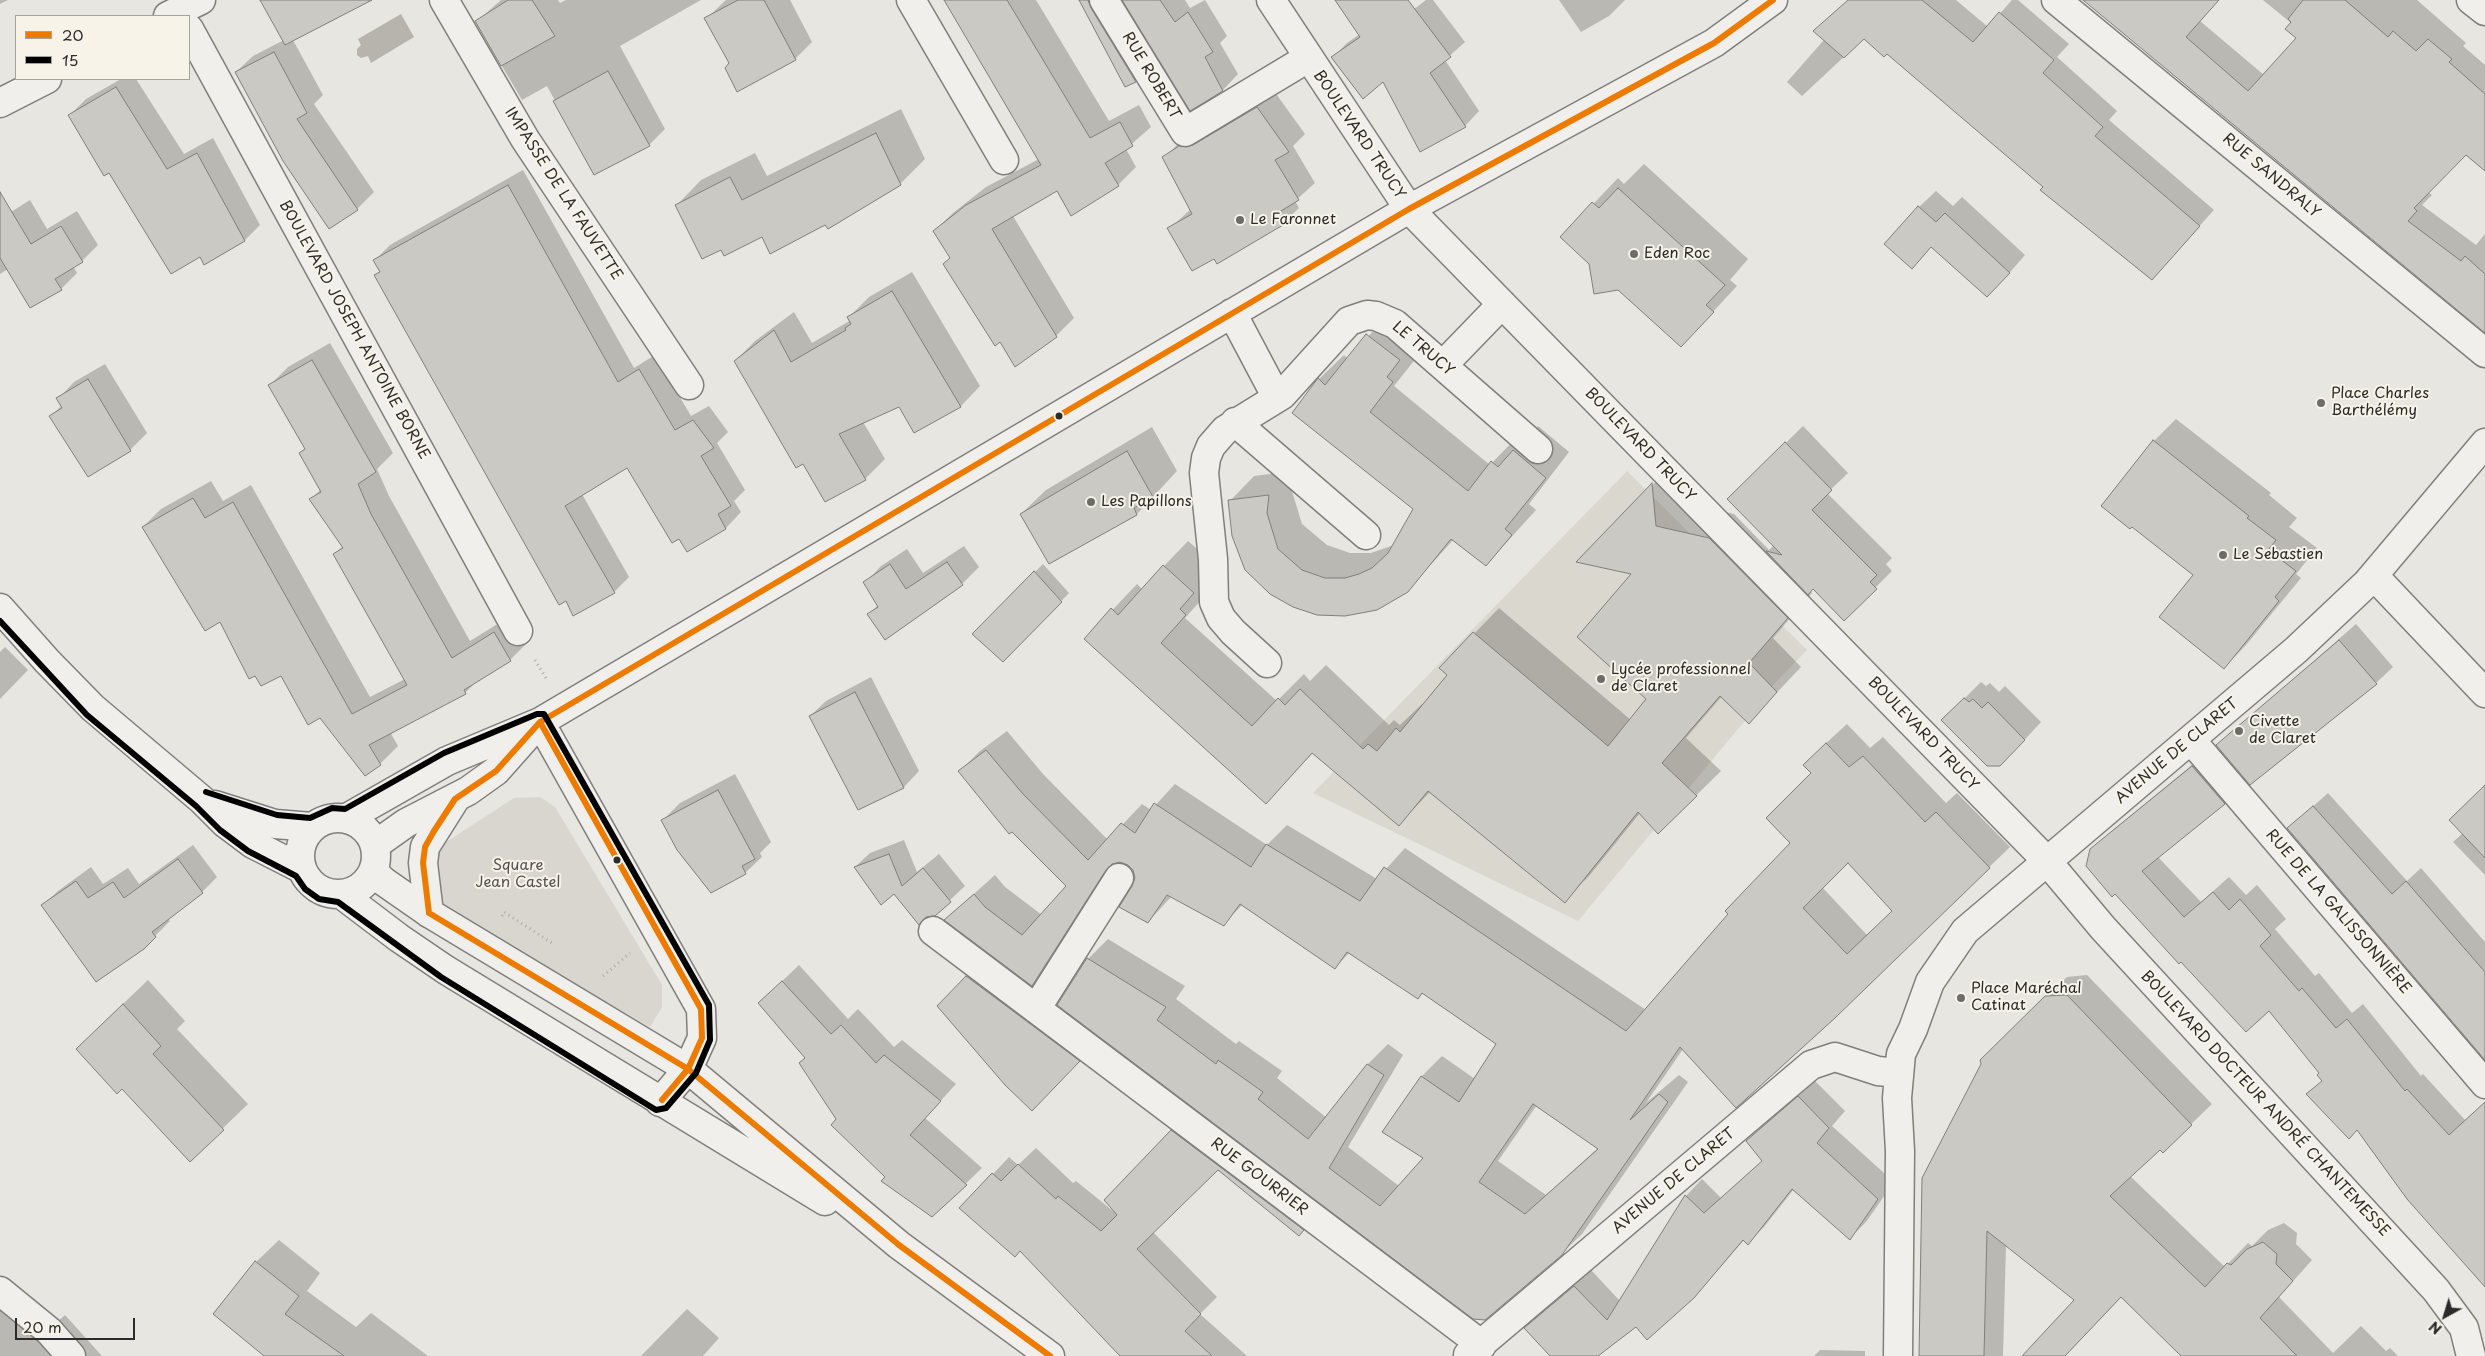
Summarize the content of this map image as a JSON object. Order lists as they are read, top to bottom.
{
  "streets": {
    "street": [
      "RUE ROBERT",
      "BOULEVARD TRUCY",
      "RUE SANDRALY",
      "IMPASSE DE LA FAUVETTE",
      "BOULEVARD JOSEPH ANTOINE BORNE",
      "LE TRUCY",
      "AVENUE DE CLARET",
      "RUE DE LA GALISSONNIÈRE",
      "BOULEVARD DOCTEUR ANDRÉ CHANTEMESSE",
      "RUE GOURRIER"
    ]
  },
  "crossings": [
    ["RUE ROBERT", "BOULEVARD TRUCY"],
    ["BOULEVARD TRUCY", "AVENUE DE CLARET"],
    ["BOULEVARD TRUCY", "BOULEVARD DOCTEUR ANDRÉ CHANTEMESSE"],
    ["AVENUE DE CLARET", "RUE DE LA GALISSONNIÈRE"],
    ["AVENUE DE CLARET", "BOULEVARD DOCTEUR ANDRÉ CHANTEMESSE"],
    ["AVENUE DE CLARET", "RUE GOURRIER"]
  ],
  "parks": ["Square Jean Castel"],
  "places": [
    "Le Faronnet",
    "Eden Roc",
    "Place Charles Barthélémy",
    "Les Papillons",
    "Le Sebastien",
    "Lycée professionnel de Claret",
    "Civette de Claret",
    "Place Maréchal Catinat"
  ],
  "lines": ["transit line 20", "transit line 15"],
  "legend": ["20", "15"],
  "scale_bar": "20 m",
  "north": "bottom left"
}
